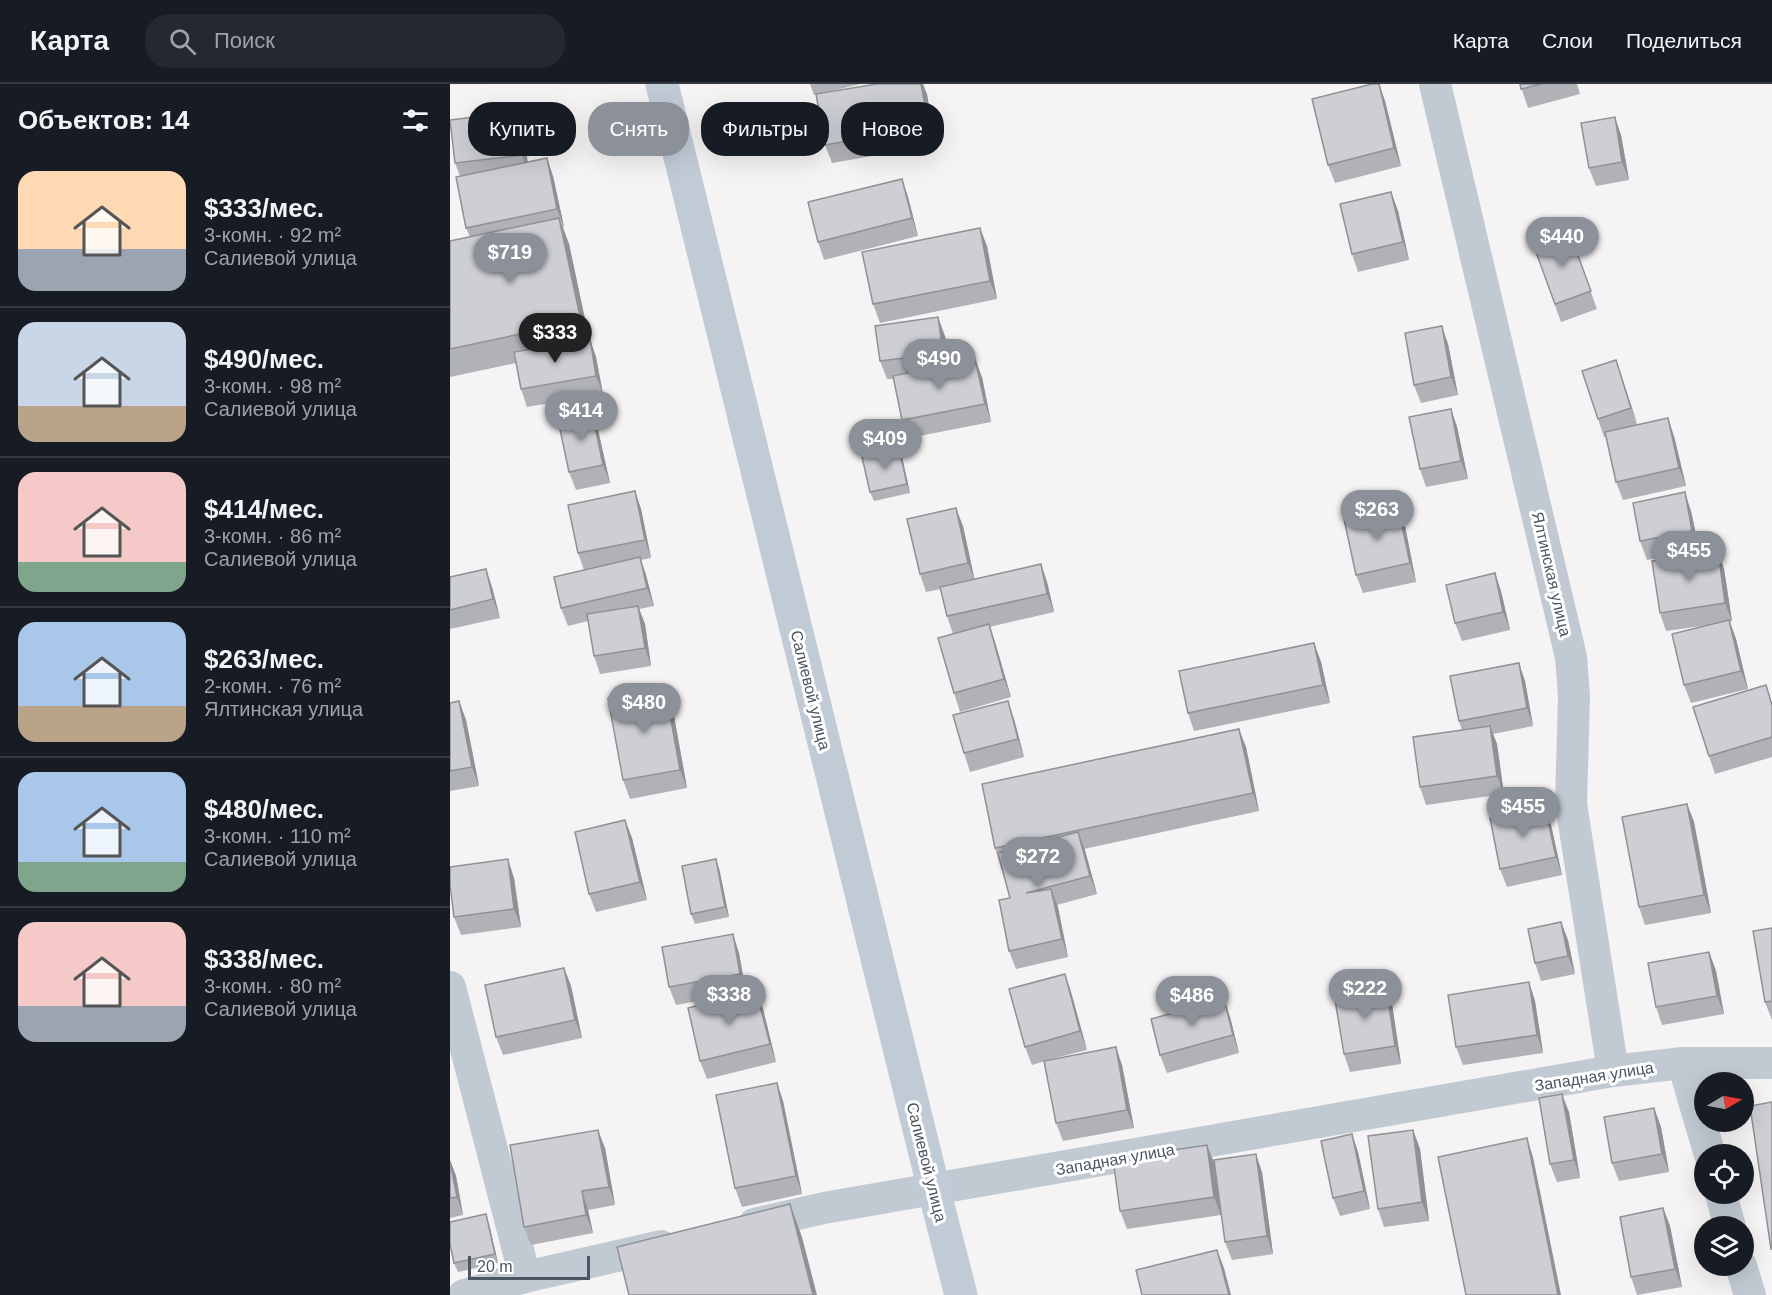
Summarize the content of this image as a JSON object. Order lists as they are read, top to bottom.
{
  "streets": {
    "main road": ["Салиевой улица"],
    "street": ["Ялтинская улица", "Западная улица"]
  },
  "crossings": [
    ["Ялтинская улица", "Западная улица"],
    ["Салиевой улица", "Западная улица"]
  ],
  "scale_bar": "20 m",
  "north": "right",
  "page": {
    "header": "Карта",
    "search": "Поиск",
    "nav": ["Карта", "Слои", "Поделиться"],
    "heading": "Объектов: 14",
    "chip": [
      "Купить",
      "Снять",
      "Фильтры",
      "Новое"
    ],
    "list": [
      {
        "name": "$333/мес.",
        "note": "3-комн. · 92 m² · Салиевой улица"
      },
      {
        "name": "$490/мес.",
        "note": "3-комн. · 98 m² · Салиевой улица"
      },
      {
        "name": "$414/мес.",
        "note": "3-комн. · 86 m² · Салиевой улица"
      },
      {
        "name": "$263/мес.",
        "note": "2-комн. · 76 m² · Ялтинская улица"
      },
      {
        "name": "$480/мес.",
        "note": "3-комн. · 110 m² · Салиевой улица"
      },
      {
        "name": "$338/мес.",
        "note": "3-комн. · 80 m² · Салиевой улица"
      }
    ],
    "price": [
      "$440",
      "$719",
      "$333",
      "$490",
      "$414",
      "$409",
      "$263",
      "$455",
      "$480",
      "$455",
      "$272",
      "$222",
      "$338",
      "$486"
    ],
    "scale": "20 m"
  }
}
